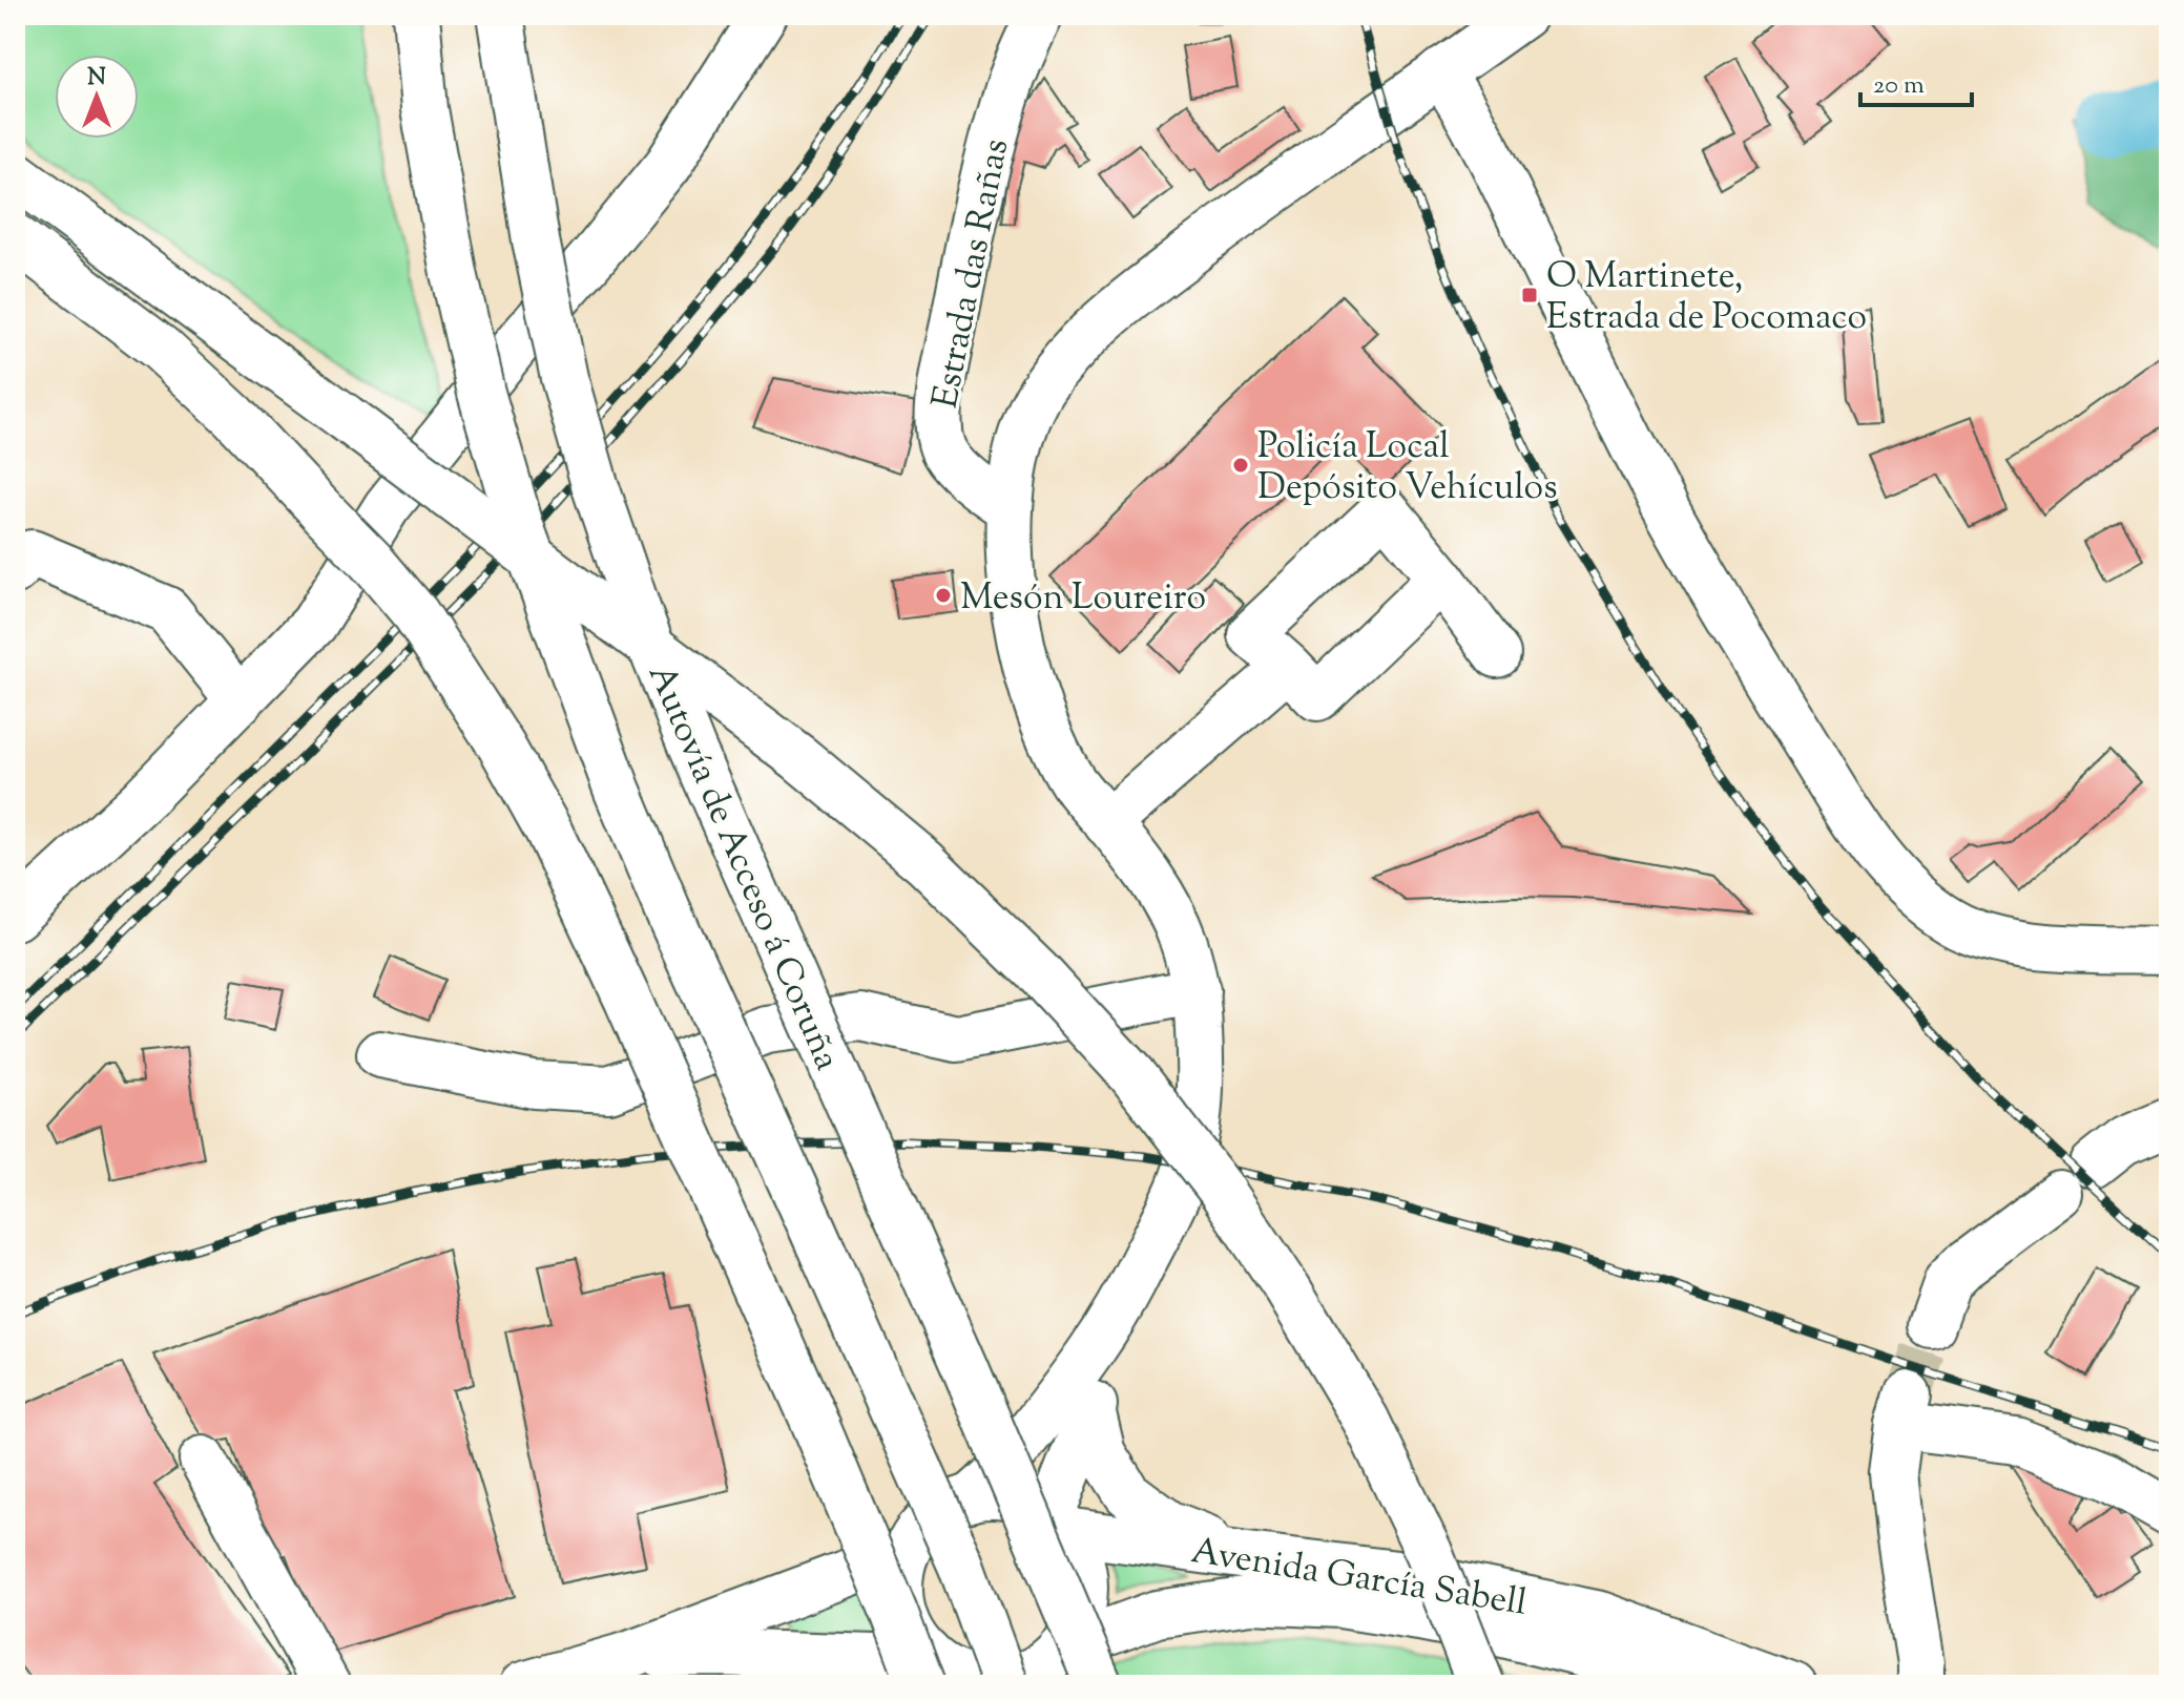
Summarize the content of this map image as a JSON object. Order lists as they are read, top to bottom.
{
  "streets": {
    "main road": ["Estrada das Rañas", "Autovía de Acceso á Coruña", "Avenida García Sabell"]
  },
  "places": {
    "transit": ["O Martinete, Estrada de Pocomaco"],
    "other": ["Policía Local Depósito Vehículos", "Mesón Loureiro"]
  },
  "scale_bar": "20 m",
  "north": "top"
}
